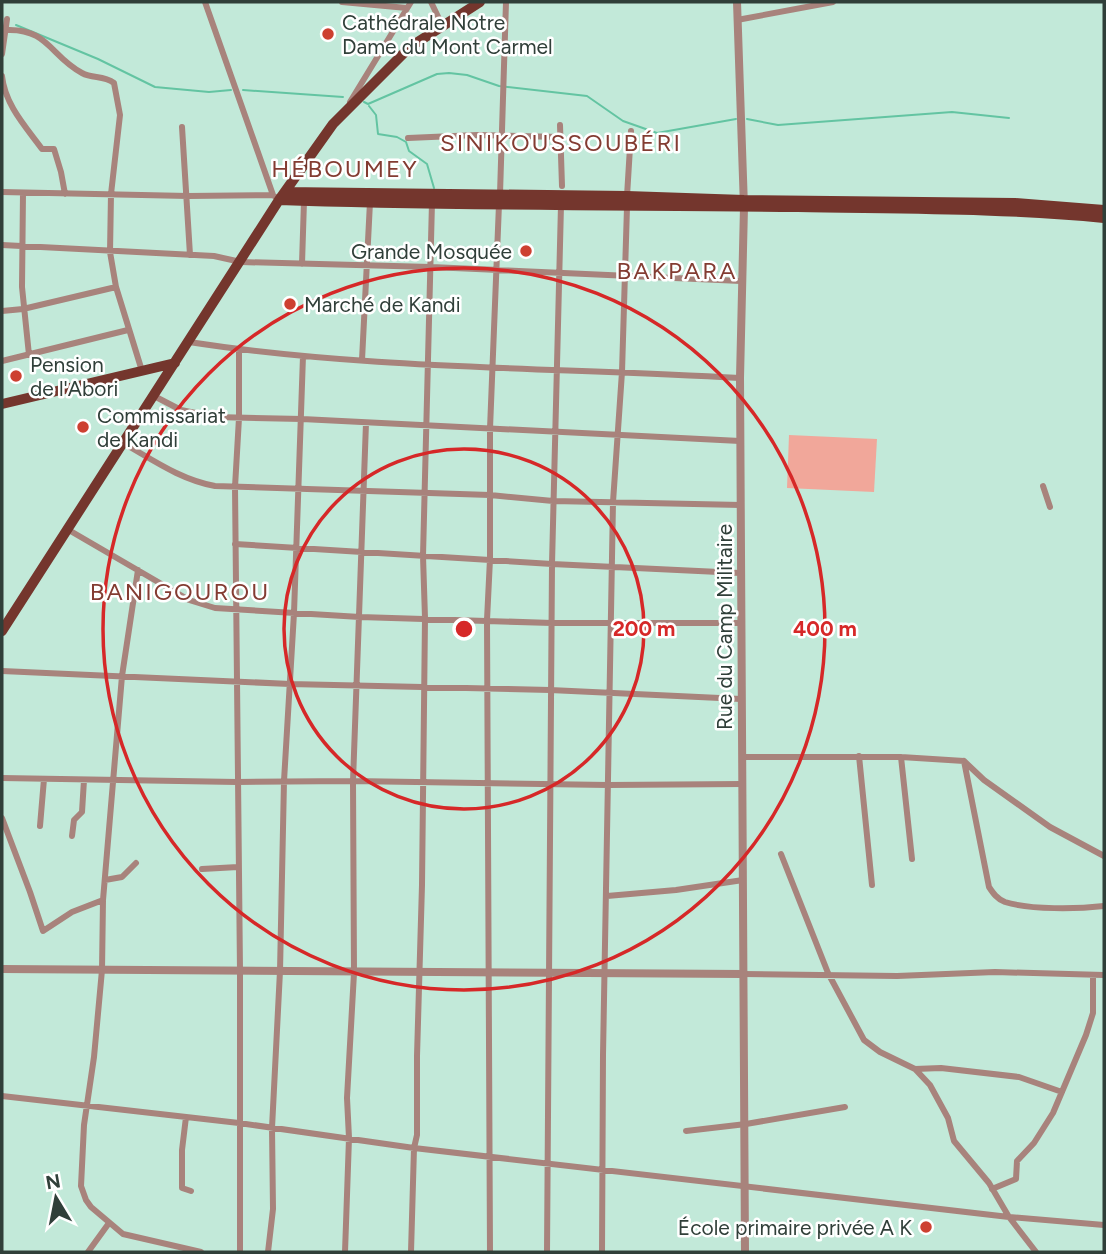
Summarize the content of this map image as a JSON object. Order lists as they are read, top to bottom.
{
  "streets": {
    "street": ["Rue du Camp Militaire"]
  },
  "districts": [
    "SINIKOUSSOUBÉRI",
    "HÉBOUMEY",
    "BAKPARA",
    "BANIGOUROU"
  ],
  "places": [
    "Cathédrale Notre Dame du Mont Carmel",
    "Grande Mosquée",
    "Marché de Kandi",
    "Pension de l'Abori",
    "Commissariat de Kandi",
    "École primaire privée A K"
  ],
  "north": "top",
  "rings": ["200 m", "400 m"]
}
